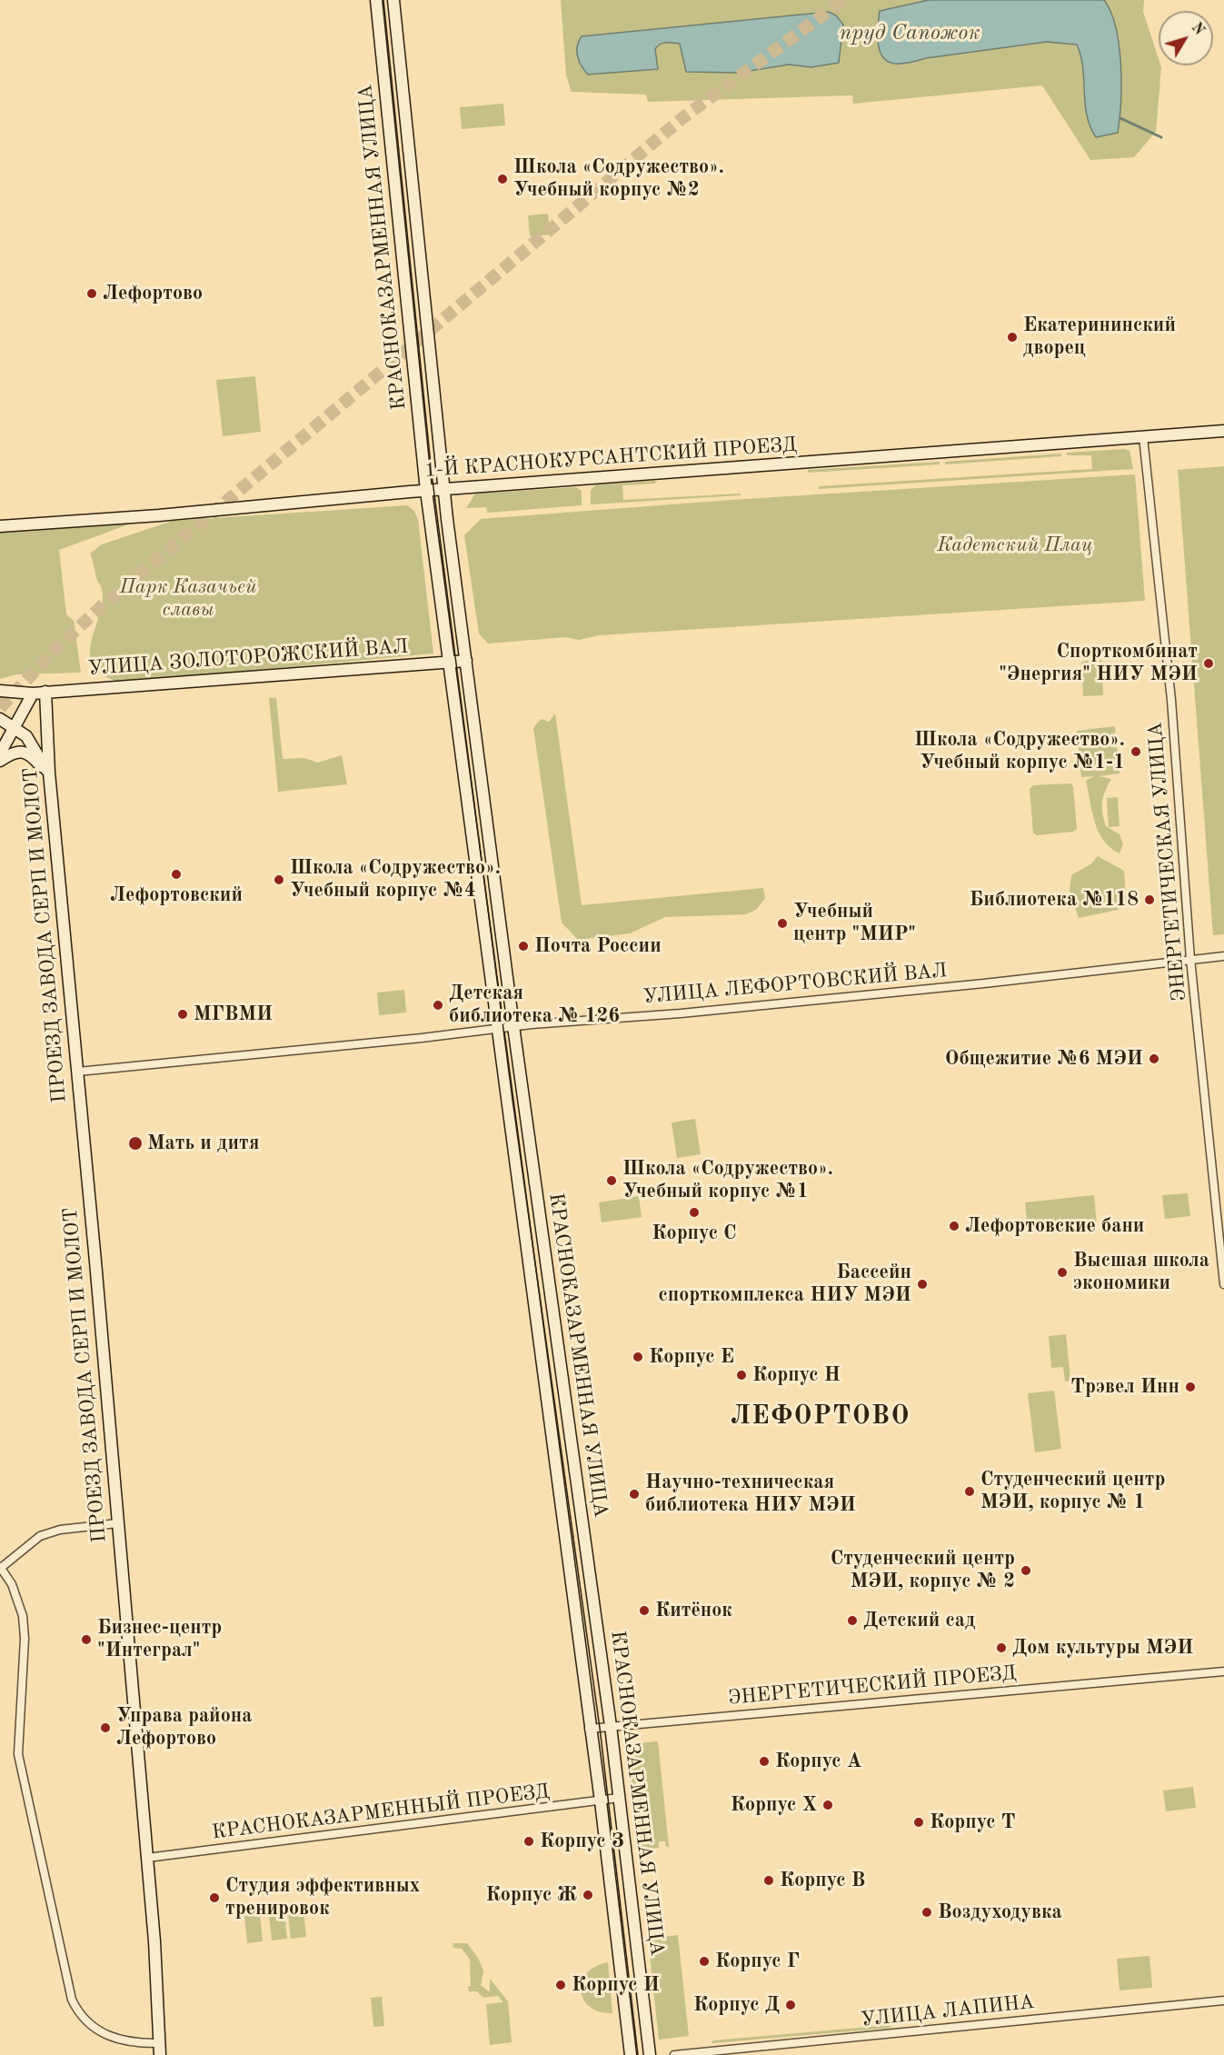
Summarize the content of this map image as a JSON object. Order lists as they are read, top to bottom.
{
  "streets": {
    "main road": [
      "КРАСНОКАЗАРМЕННАЯ УЛИЦА",
      "1-Й КРАСНОКУРСАНТСКИЙ ПРОЕЗД",
      "УЛИЦА ЗОЛОТОРОЖСКИЙ ВАЛ",
      "ПРОЕЗД ЗАВОДА СЕРП И МОЛОТ"
    ],
    "street": [
      "ЭНЕРГЕТИЧЕСКАЯ УЛИЦА",
      "УЛИЦА ЛЕФОРТОВСКИЙ ВАЛ",
      "ЭНЕРГЕТИЧЕСКИЙ ПРОЕЗД",
      "КРАСНОКАЗАРМЕННЫЙ ПРОЕЗД",
      "УЛИЦА ЛАПИНА"
    ]
  },
  "crossings": [
    ["КРАСНОКАЗАРМЕННАЯ УЛИЦА", "1-Й КРАСНОКУРСАНТСКИЙ ПРОЕЗД"],
    ["КРАСНОКАЗАРМЕННАЯ УЛИЦА", "УЛИЦА ЗОЛОТОРОЖСКИЙ ВАЛ"],
    ["КРАСНОКАЗАРМЕННАЯ УЛИЦА", "УЛИЦА ЛЕФОРТОВСКИЙ ВАЛ"],
    ["КРАСНОКАЗАРМЕННАЯ УЛИЦА", "ЭНЕРГЕТИЧЕСКИЙ ПРОЕЗД"],
    ["КРАСНОКАЗАРМЕННАЯ УЛИЦА", "КРАСНОКАЗАРМЕННЫЙ ПРОЕЗД"],
    ["1-Й КРАСНОКУРСАНТСКИЙ ПРОЕЗД", "ЭНЕРГЕТИЧЕСКАЯ УЛИЦА"],
    ["УЛИЦА ЗОЛОТОРОЖСКИЙ ВАЛ", "ПРОЕЗД ЗАВОДА СЕРП И МОЛОТ"],
    ["ЭНЕРГЕТИЧЕСКАЯ УЛИЦА", "УЛИЦА ЛЕФОРТОВСКИЙ ВАЛ"],
    ["ПРОЕЗД ЗАВОДА СЕРП И МОЛОТ", "УЛИЦА ЛЕФОРТОВСКИЙ ВАЛ"],
    ["ПРОЕЗД ЗАВОДА СЕРП И МОЛОТ", "КРАСНОКАЗАРМЕННЫЙ ПРОЕЗД"]
  ],
  "districts": ["ЛЕФОРТОВО"],
  "water": ["пруд Сапожок"],
  "parks": ["Кадетский Плац", "Парк Казачьей славы"],
  "places": [
    "Школа «Содружество». Учебный корпус №2",
    "Лефортово",
    "Екатерининский дворец",
    "Спорткомбинат \"Энергия\" НИУ МЭИ",
    "Школа «Содружество». Учебный корпус №1-1",
    "Лефортовский",
    "Школа «Содружество». Учебный корпус №4",
    "Библиотека №118",
    "Учебный центр \"МИР\"",
    "Почта России",
    "Детская библиотека № 126",
    "МГВМИ",
    "Общежитие №6 МЭИ",
    "Мать и дитя",
    "Школа «Содружество». Учебный корпус №1",
    "Корпус С",
    "Лефортовские бани",
    "Высшая школа экономики",
    "Бассейн спорткомплекса НИУ МЭИ",
    "Корпус Е",
    "Корпус Н",
    "Трэвел Инн",
    "Студенческий центр МЭИ, корпус № 1",
    "Научно-техническая библиотека НИУ МЭИ",
    "Студенческий центр МЭИ, корпус № 2",
    "Китёнок",
    "Детский сад",
    "Бизнес-центр \"Интеграл\"",
    "Дом культуры МЭИ",
    "Управа района Лефортово",
    "Корпус А",
    "Корпус Х",
    "Корпус Т",
    "Корпус З",
    "Корпус В",
    "Корпус Ж",
    "Студия эффективных тренировок",
    "Воздуходувка",
    "Корпус Г",
    "Корпус И",
    "Корпус Д"
  ],
  "north": "top right"
}
